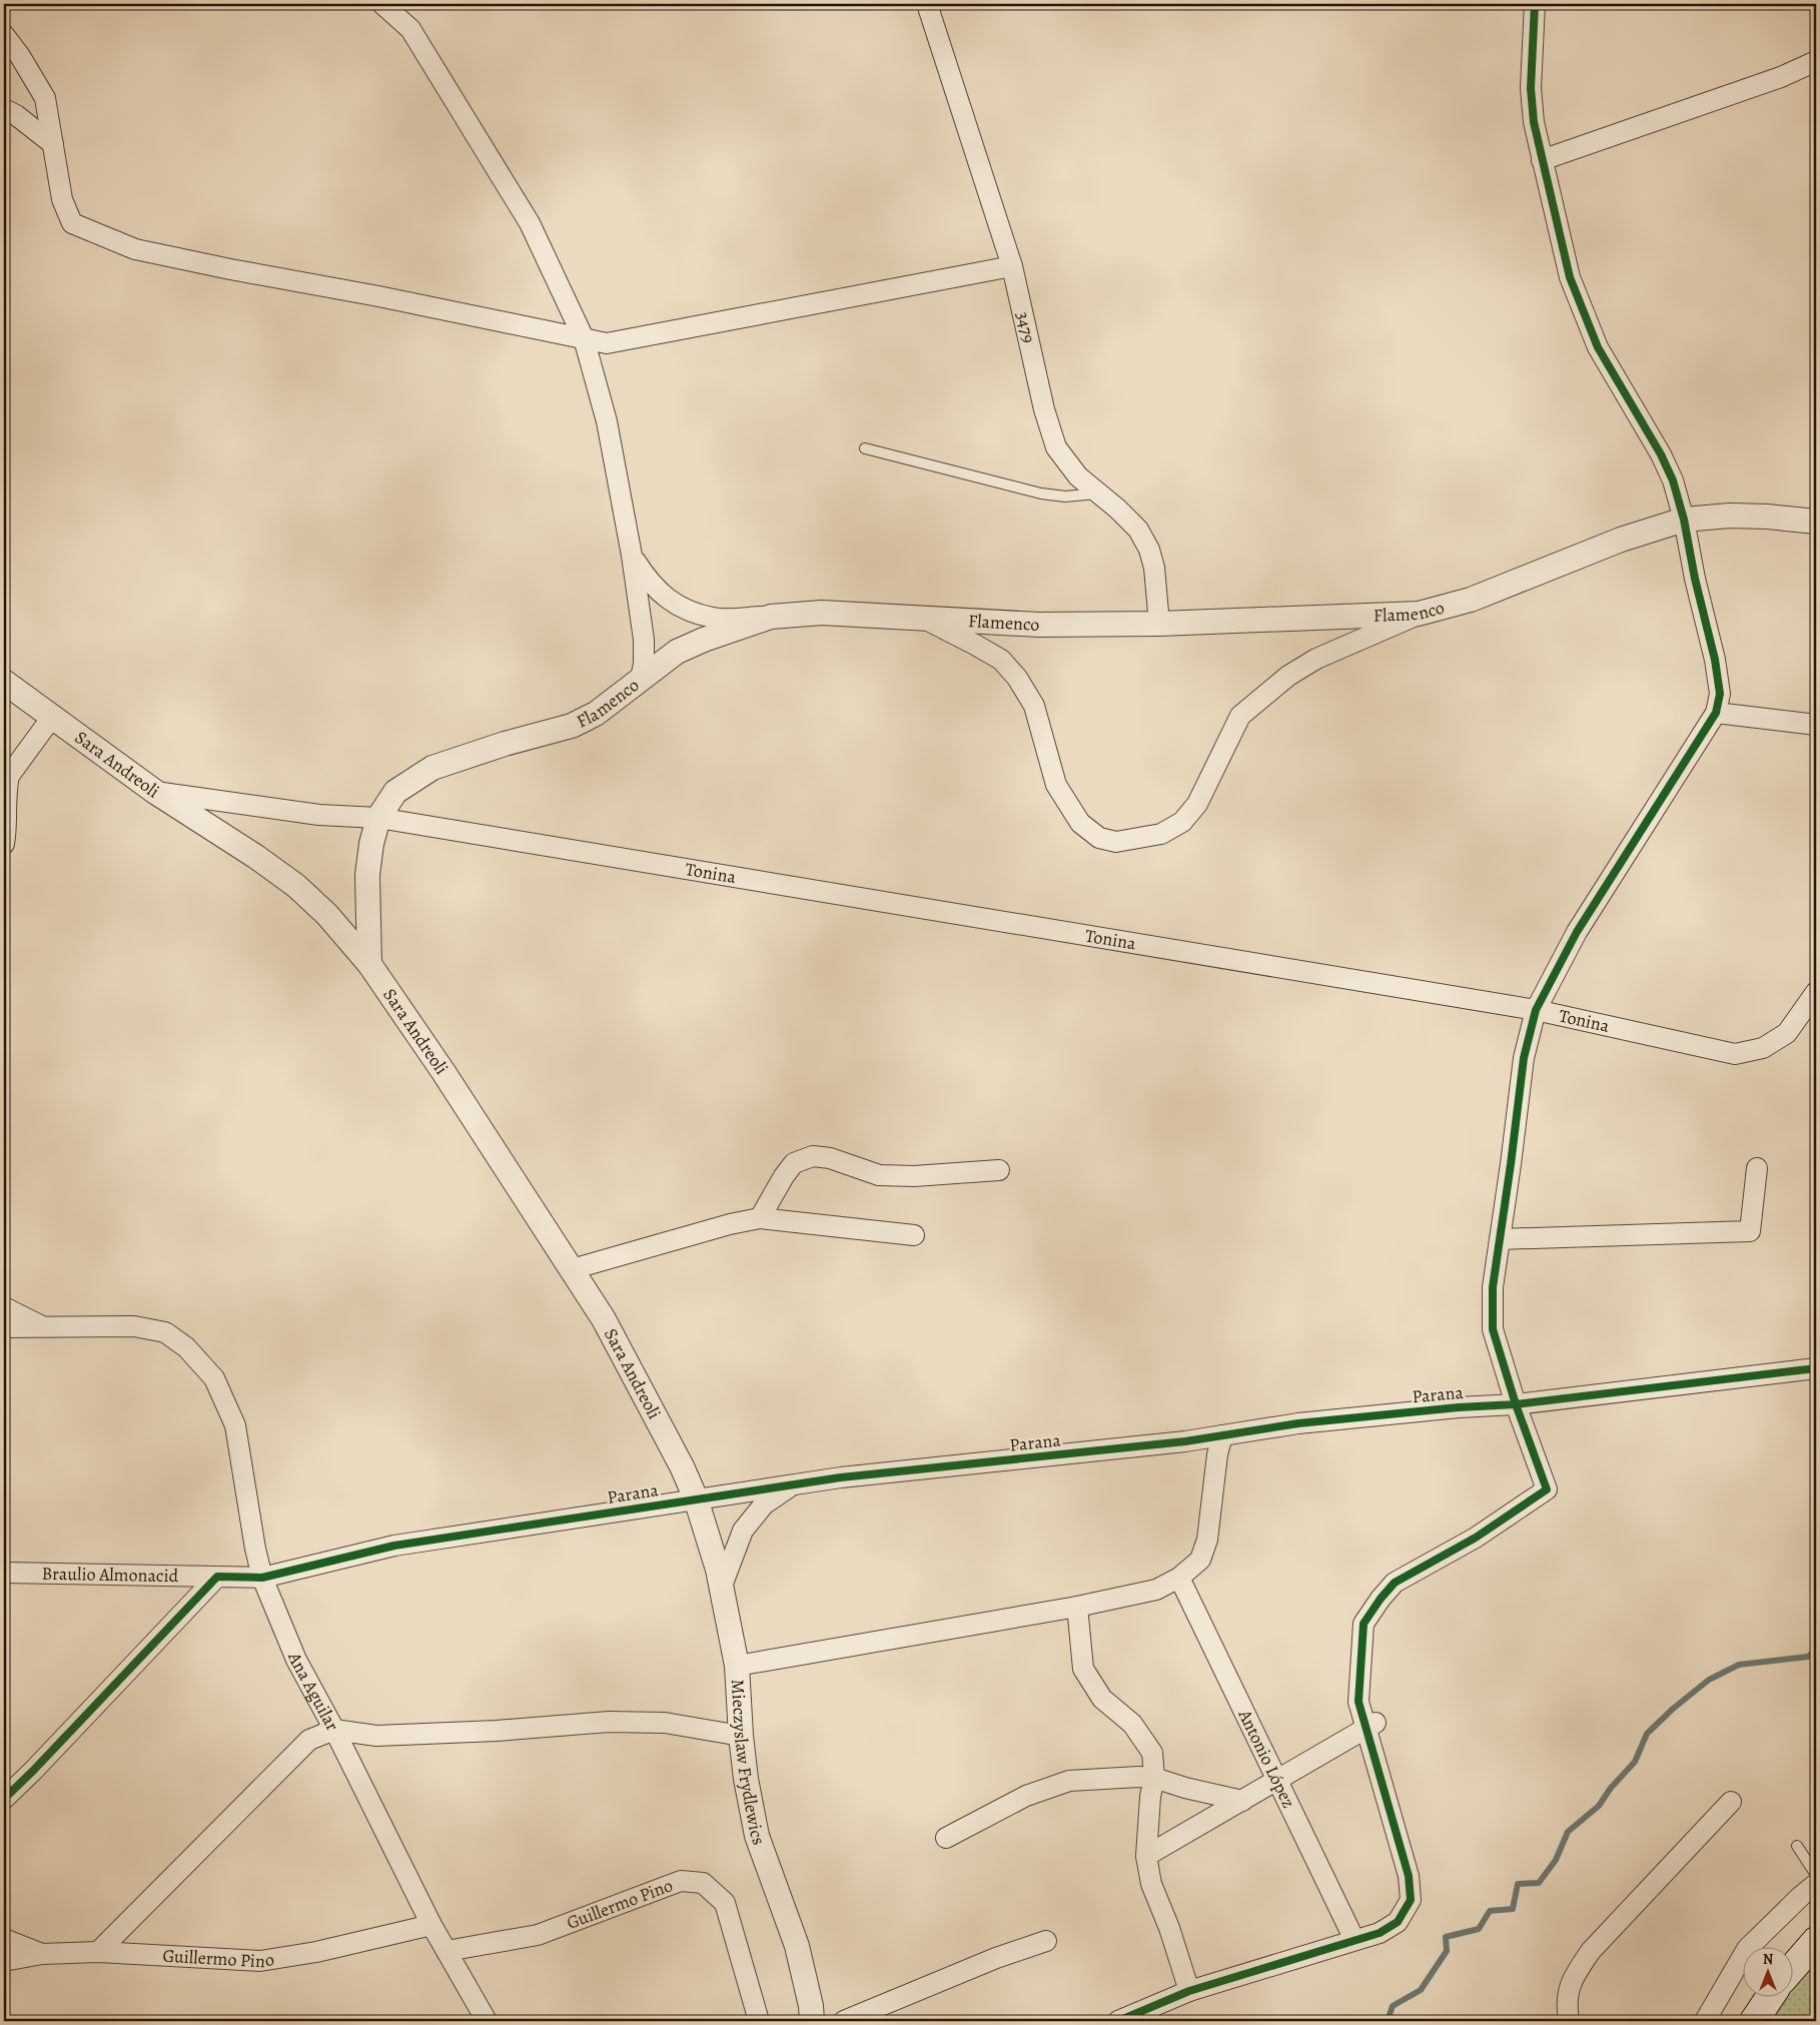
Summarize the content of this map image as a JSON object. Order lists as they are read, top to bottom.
{
  "streets": {
    "street": [
      "3479",
      "Flamenco",
      "Sara Andreoli",
      "Tonina",
      "Parana",
      "Braulio Almonacid",
      "Ana Aguilar",
      "Antonio López",
      "Mieczyslaw Frydlewics",
      "Guillermo Pino"
    ]
  },
  "crossings": [
    ["3479", "Flamenco"],
    ["Flamenco", "Sara Andreoli"],
    ["Flamenco", "Tonina"],
    ["Sara Andreoli", "Tonina"],
    ["Sara Andreoli", "Parana"],
    ["Sara Andreoli", "Mieczyslaw Frydlewics"],
    ["Parana", "Braulio Almonacid"],
    ["Parana", "Ana Aguilar"],
    ["Parana", "Mieczyslaw Frydlewics"],
    ["Ana Aguilar", "Guillermo Pino"]
  ],
  "north": "top"
}
